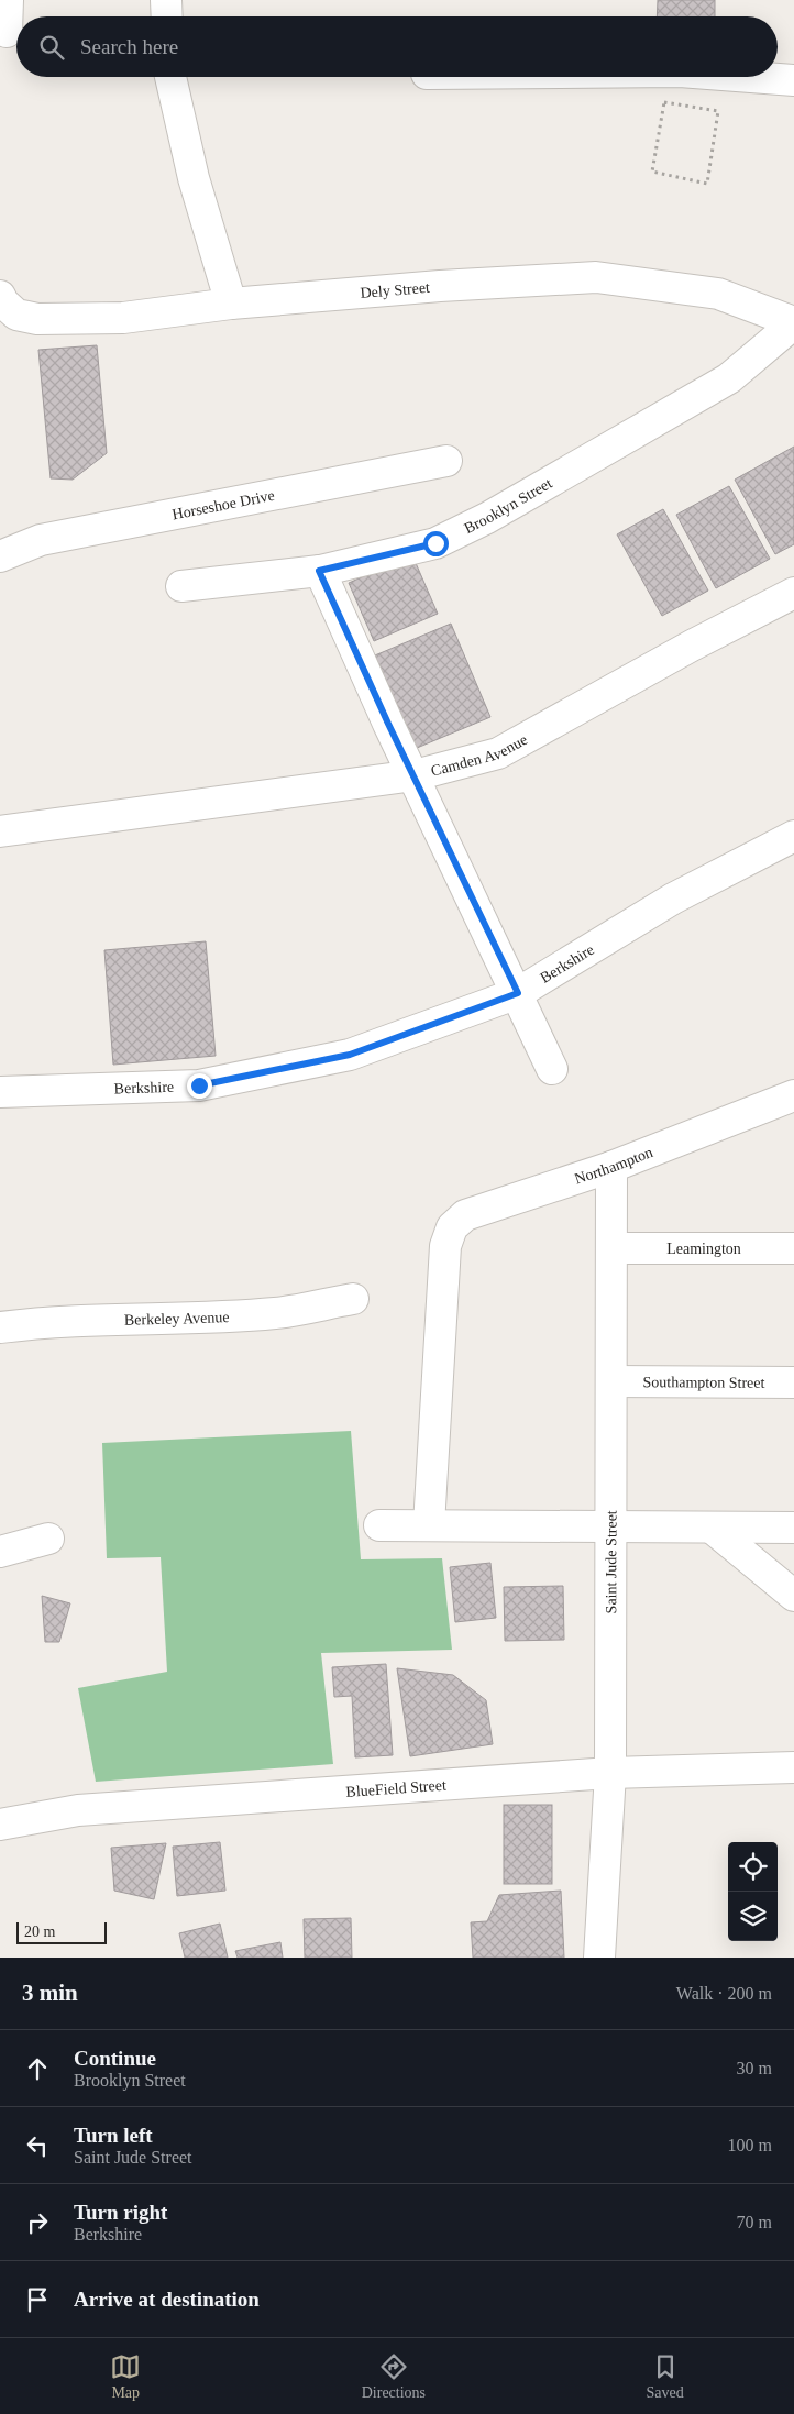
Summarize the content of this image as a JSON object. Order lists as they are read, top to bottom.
{
  "streets": {
    "street": [
      "Dely Street",
      "Brooklyn Street",
      "Horseshoe Drive",
      "Camden Avenue",
      "Berkshire",
      "Northampton",
      "Leamington",
      "Berkeley Avenue",
      "Southampton Street",
      "Saint Jude Street",
      "BlueField Street"
    ]
  },
  "crossings": [
    ["Dely Street", "Brooklyn Street"],
    ["Northampton", "Saint Jude Street"],
    ["Leamington", "Saint Jude Street"],
    ["Southampton Street", "Saint Jude Street"],
    ["Saint Jude Street", "BlueField Street"]
  ],
  "scale_bar": "20 m",
  "page": {
    "search": "Search here",
    "scale": "20 m",
    "heading": ["3 min", "Walk · 200 m"],
    "list": [
      ["Continue", "Brooklyn Street", "30 m"],
      ["Turn left", "Saint Jude Street", "100 m"],
      ["Turn right", "Berkshire", "70 m"],
      "Arrive at destination"
    ],
    "nav": ["Map", "Directions", "Saved"]
  }
}
